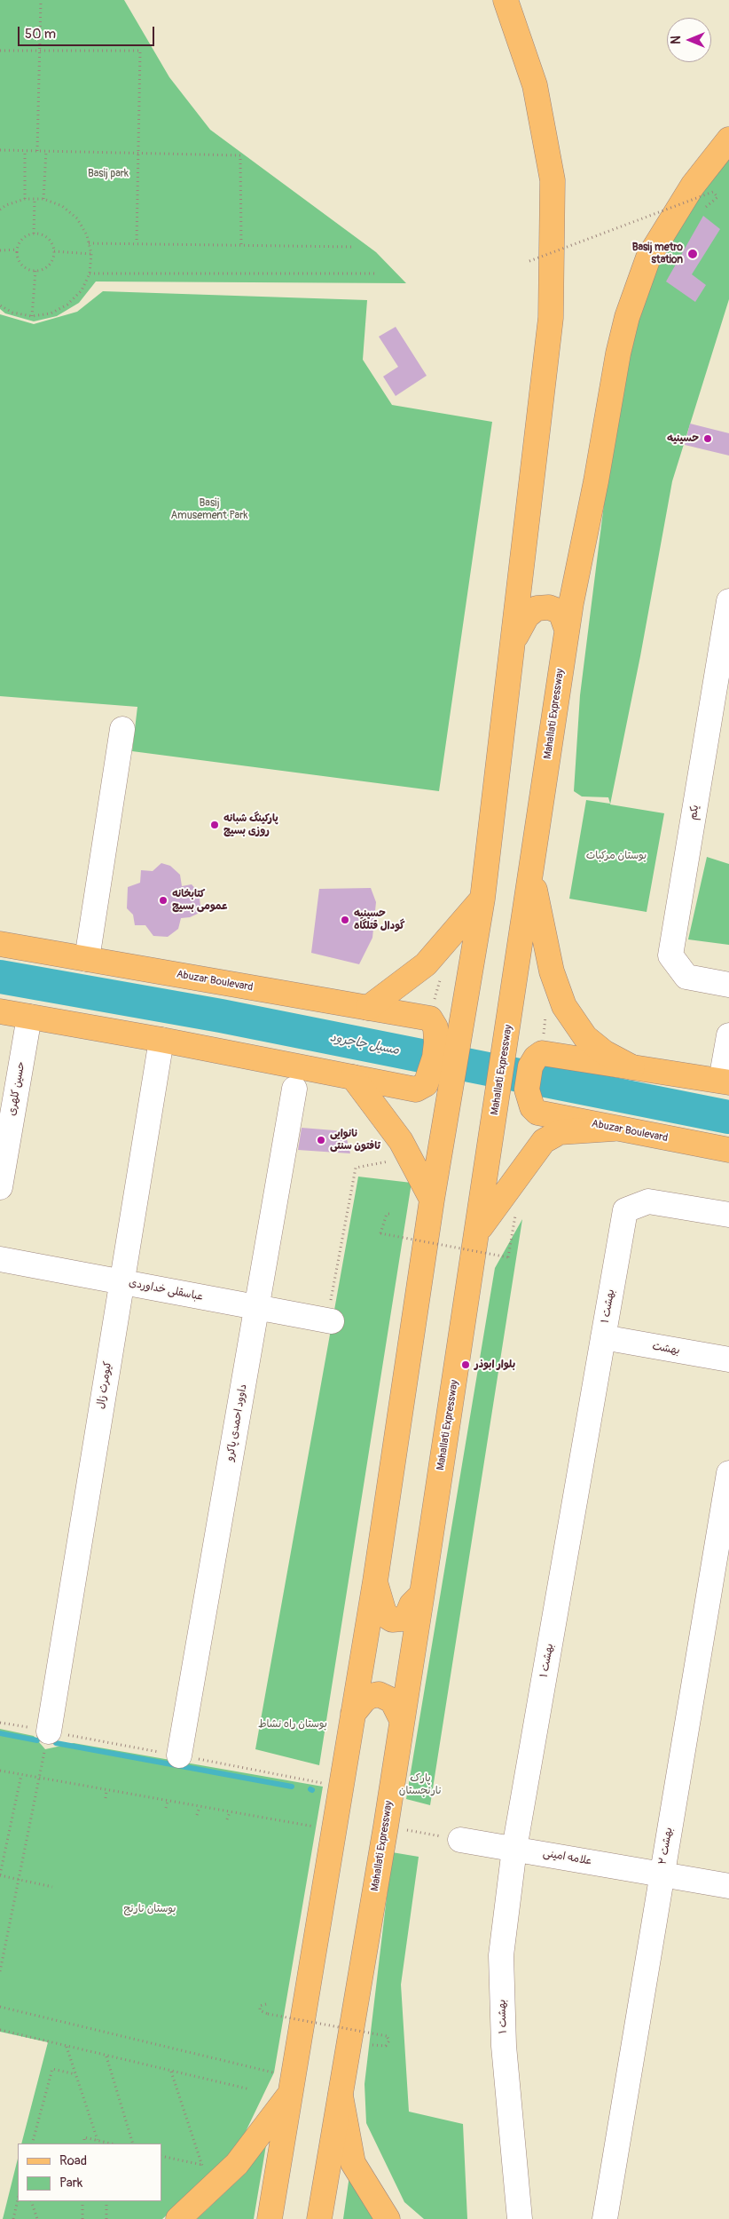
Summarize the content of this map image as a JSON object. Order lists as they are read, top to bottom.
{
  "streets": {
    "main road": ["Mahallati Expressway", "Abuzar Boulevard"],
    "street": [
      "یکم",
      "حسین کلهری",
      "عباسقلی خداوردی",
      "بهشت ۱",
      "بهشت",
      "کیومرث زال",
      "داوود احمدی پاکرو",
      "بهشت ۲",
      "علامه امینی"
    ]
  },
  "crossings": [
    ["عباسقلی خداوردی", "کیومرث زال"],
    ["عباسقلی خداوردی", "داوود احمدی پاکرو"],
    ["بهشت ۱", "بهشت"],
    ["بهشت ۱", "علامه امینی"],
    ["بهشت ۲", "علامه امینی"]
  ],
  "water": ["مسیل جاجرود"],
  "parks": [
    "Basij park",
    "Basij Amusement Park",
    "بوستان مرکبات",
    "بوستان راه نشاط",
    "پارک نارنجستان",
    "بوستان نارنج"
  ],
  "places": [
    "Basij metro station",
    "حسینیه",
    "پارکینگ شبانه روزی بسیج",
    "کتابخانه عمومی بسیج",
    "حسینیه گودال قتلگاه",
    "نانوایی تافتون سنتی",
    "بلوار ابوذر"
  ],
  "legend": ["Road", "Park"],
  "scale_bar": "50 m",
  "north": "left"
}
